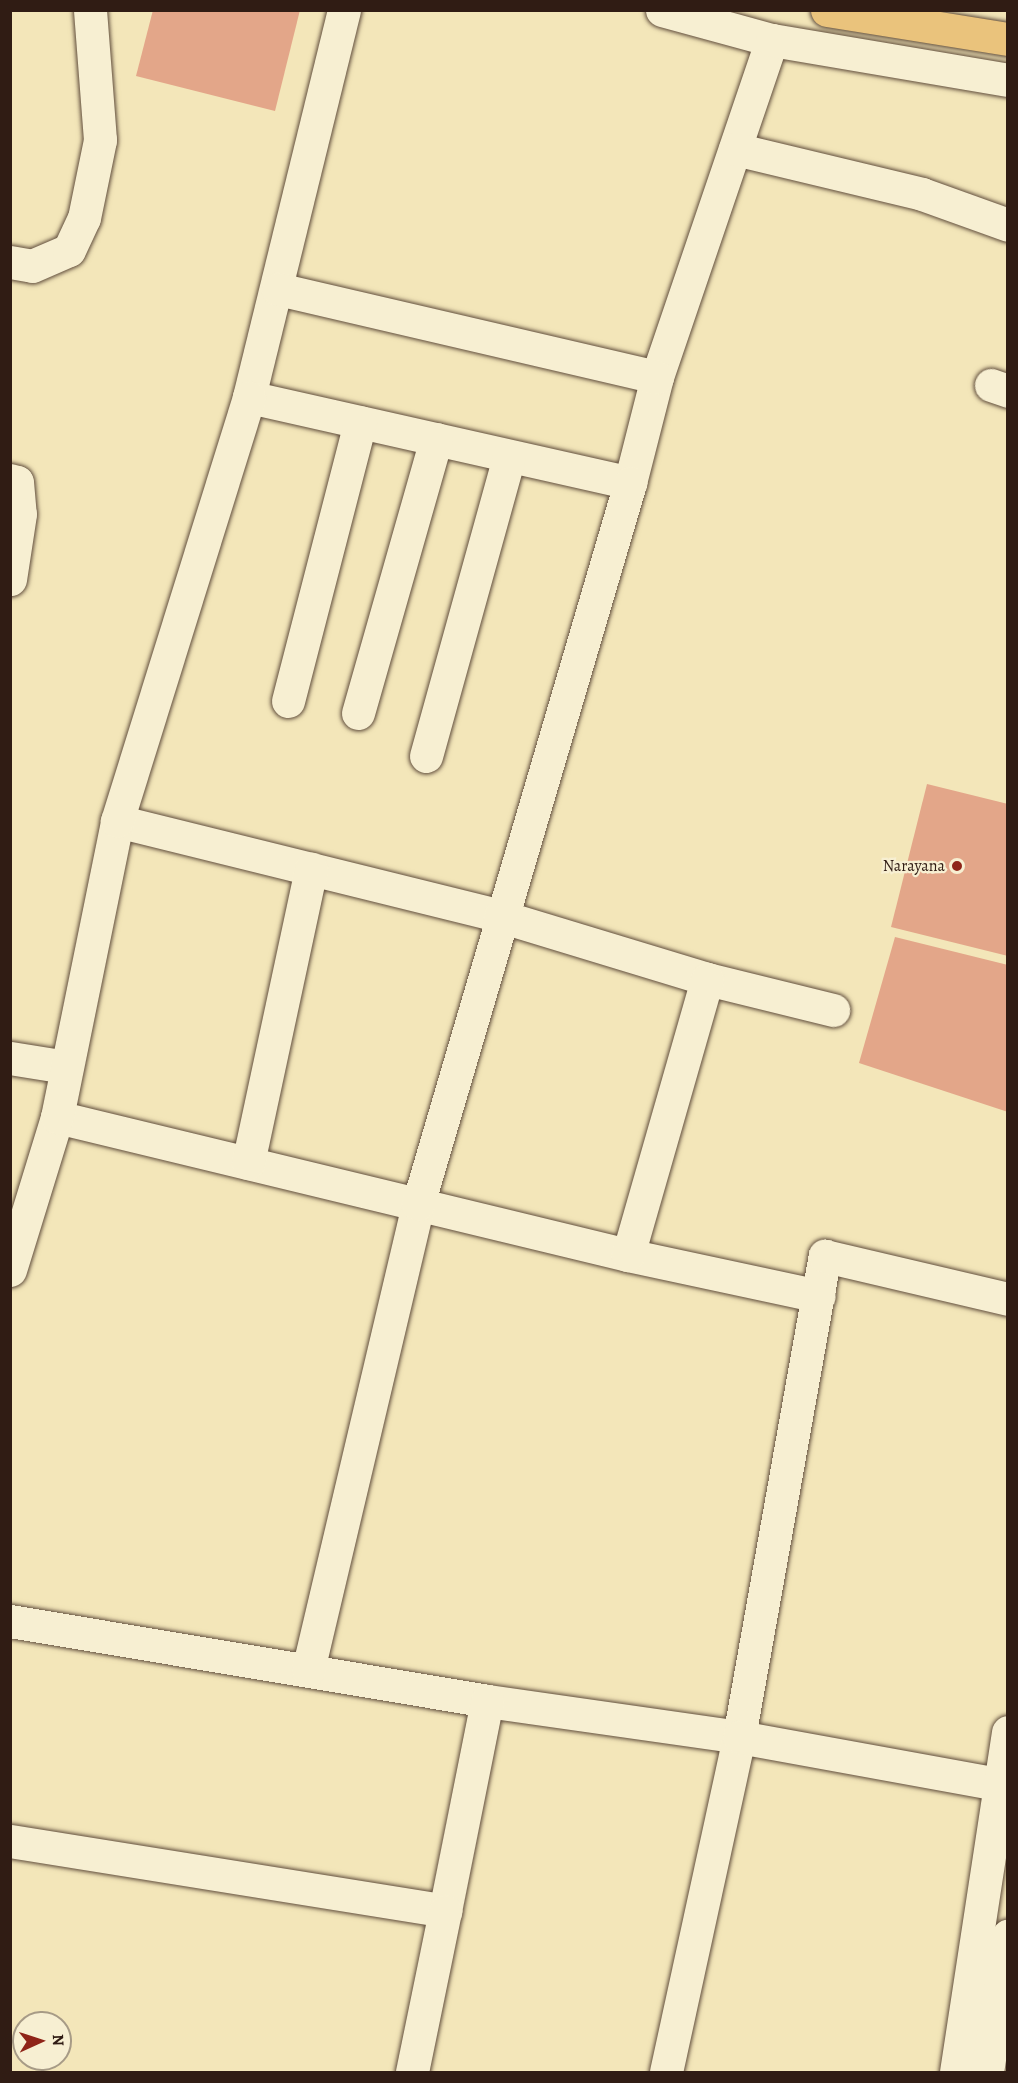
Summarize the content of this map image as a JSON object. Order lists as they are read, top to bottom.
{
  "places": ["Narayana"],
  "north": "right"
}
